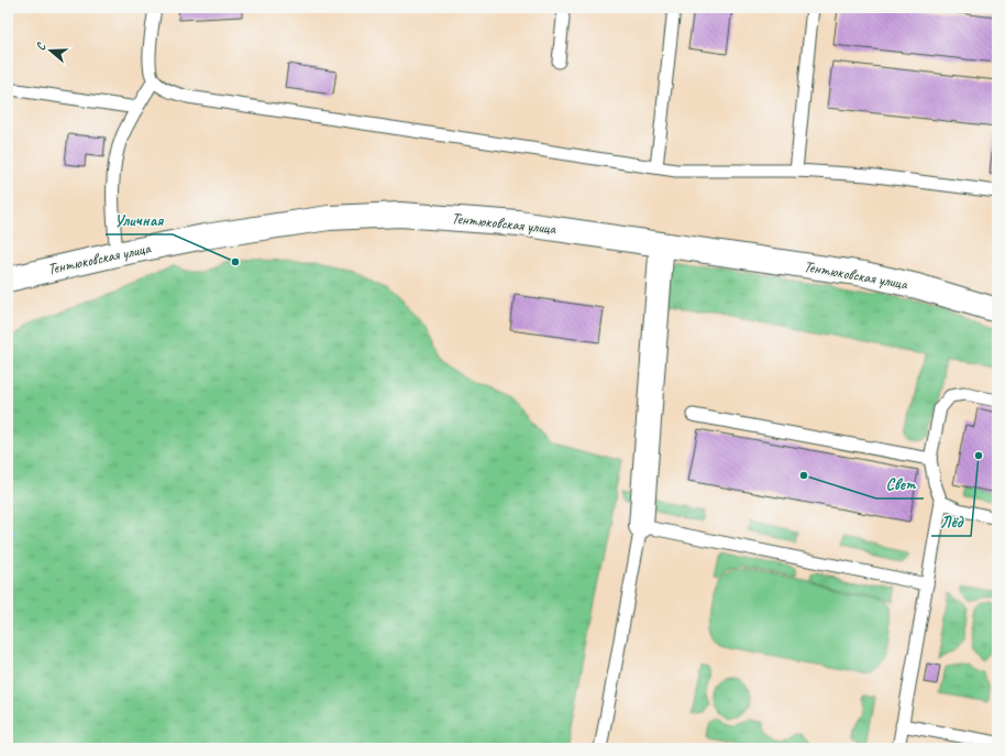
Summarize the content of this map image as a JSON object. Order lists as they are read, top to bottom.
{
  "streets": {
    "street": ["Тентюковская улица"]
  },
  "places": ["Уличная", "Лёд", "Свет"],
  "north": "left"
}
